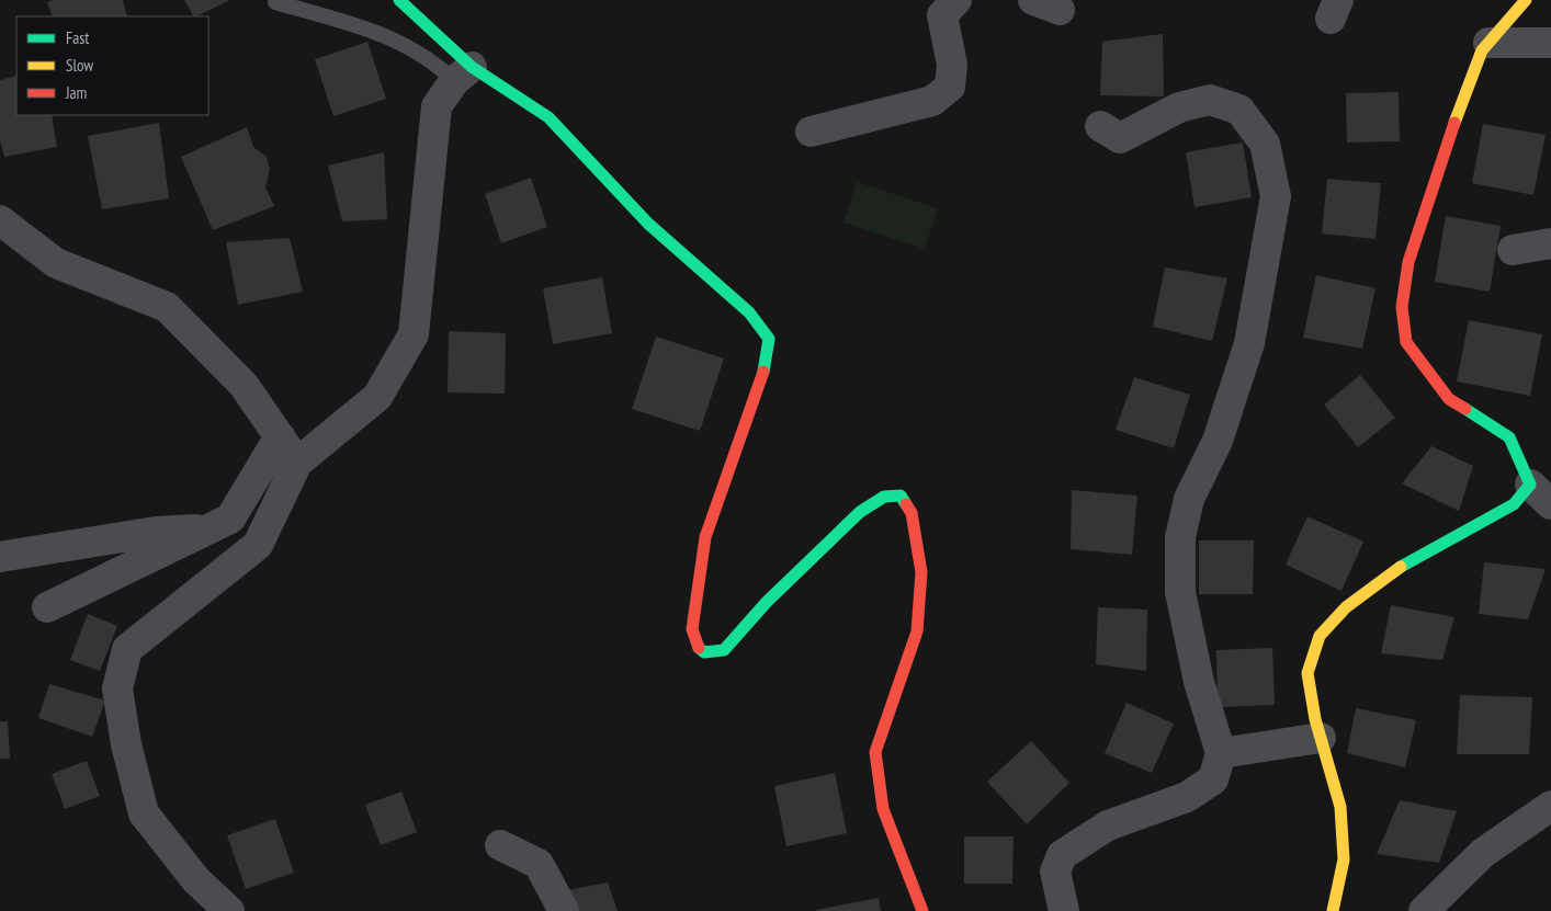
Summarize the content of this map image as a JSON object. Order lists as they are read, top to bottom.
{
  "legend": ["Fast", "Slow", "Jam"]
}
